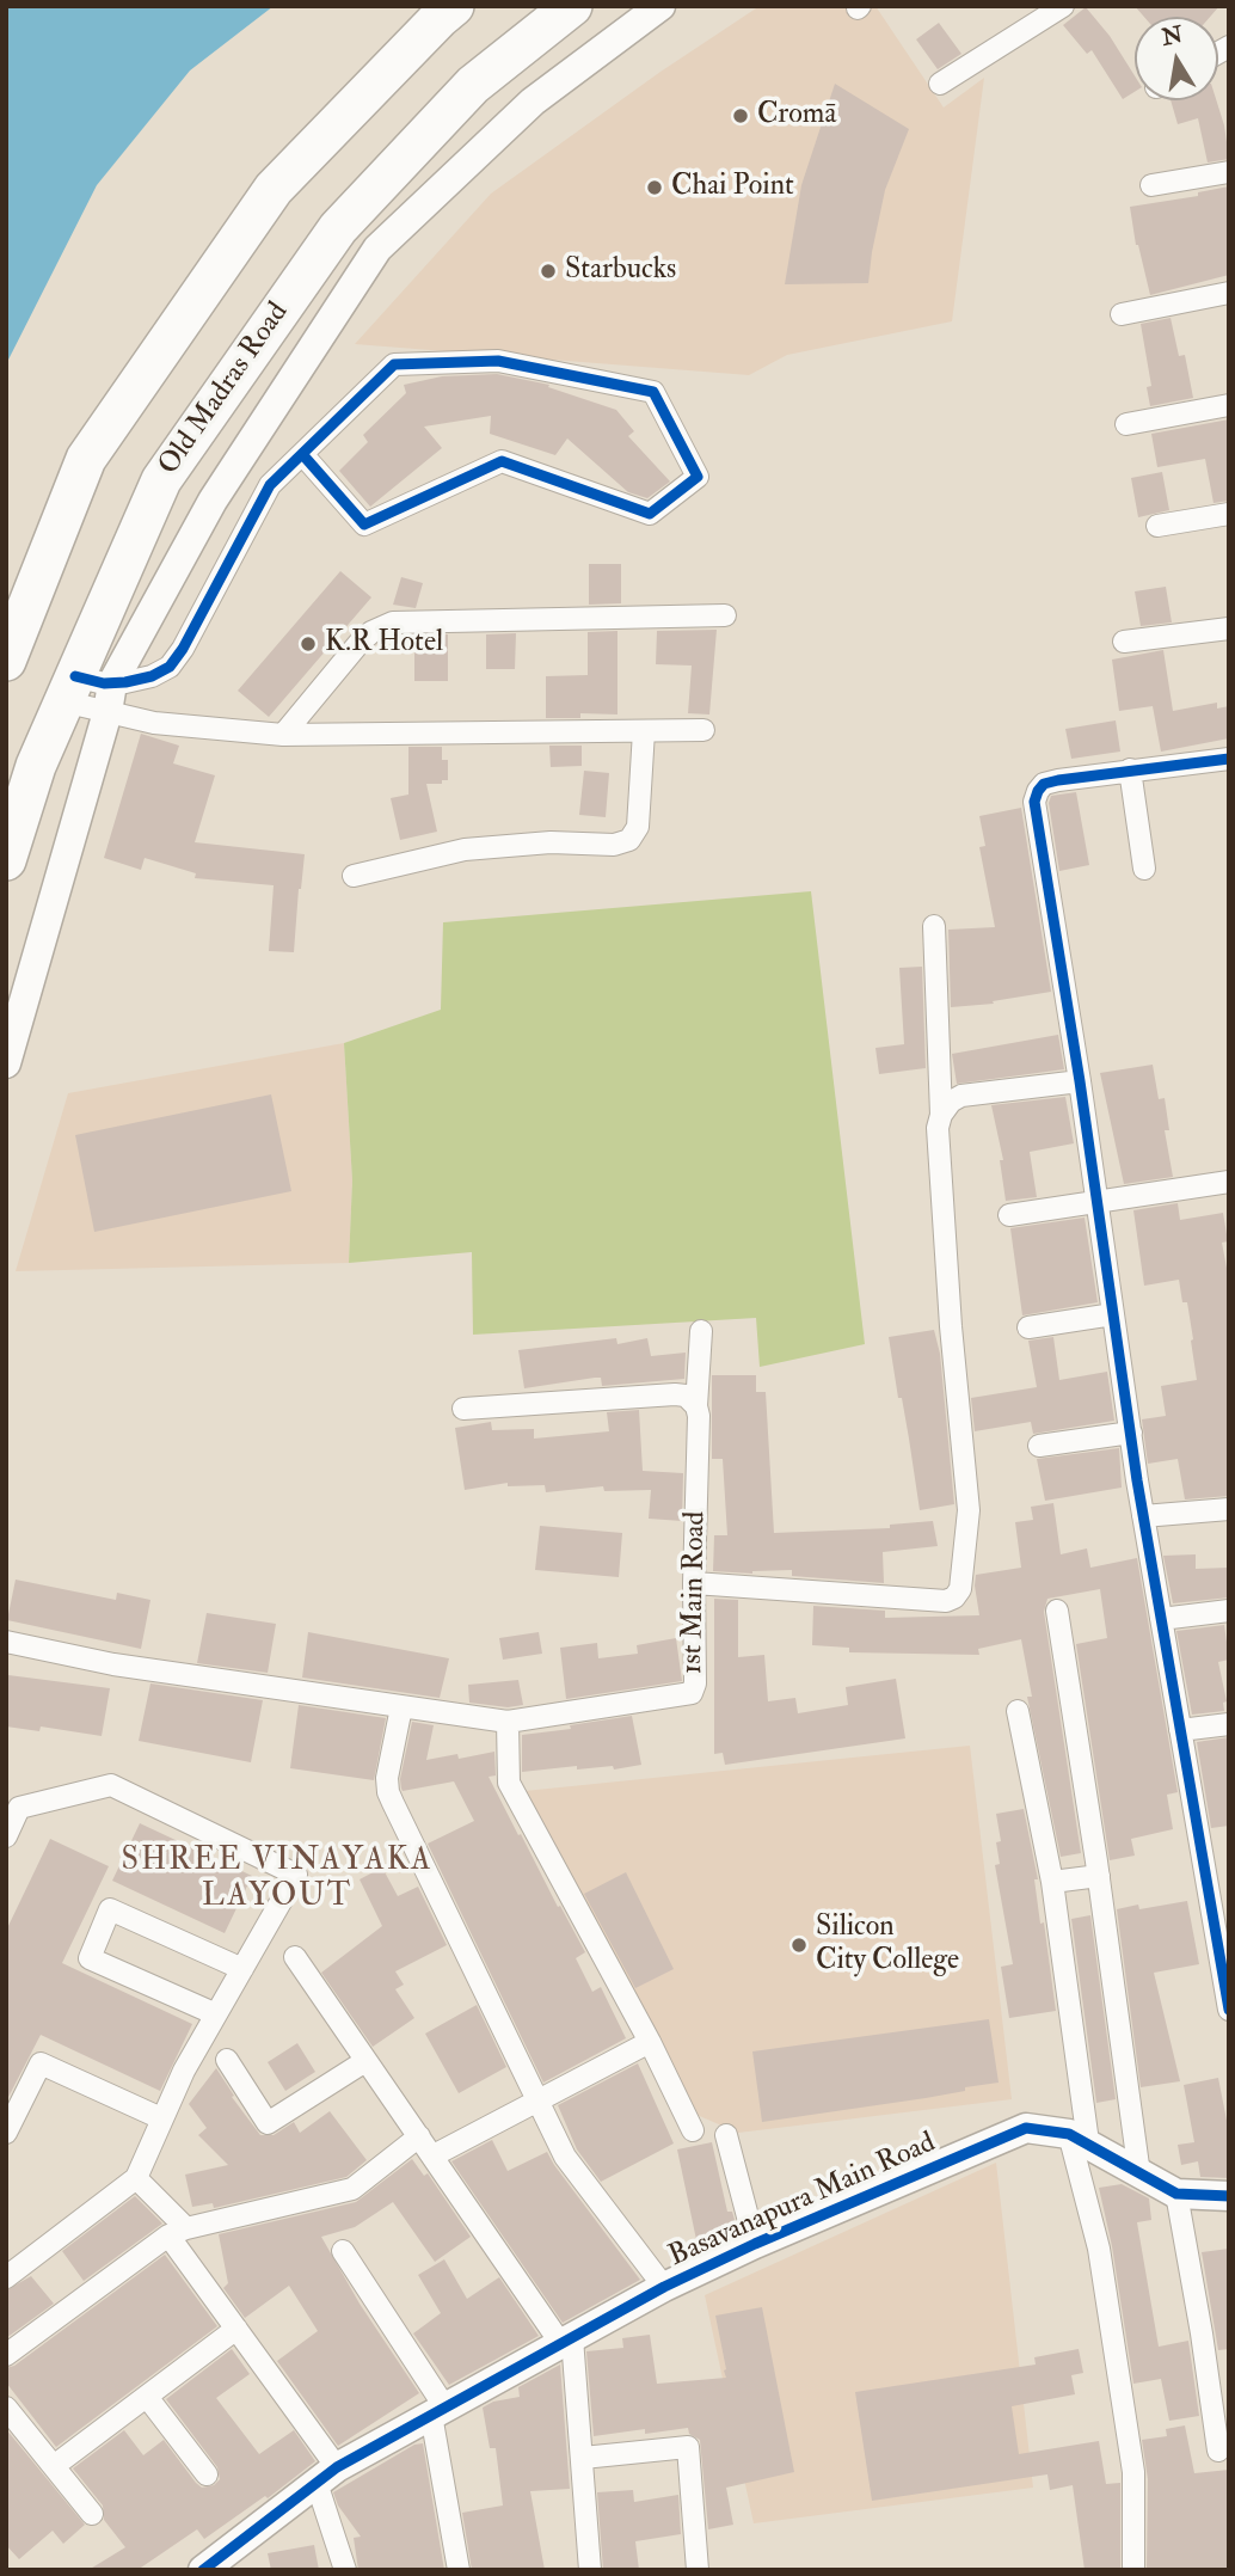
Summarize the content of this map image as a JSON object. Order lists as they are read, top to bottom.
{
  "streets": {
    "highway": ["Old Madras Road"],
    "street": ["1st Main Road", "Basavanapura Main Road"]
  },
  "districts": ["SHREE VINAYAKA LAYOUT"],
  "places": [
    "Cromā",
    "Chai Point",
    "Starbucks",
    "K.R Hotel",
    "Silicon City College"
  ],
  "north": "top"
}
